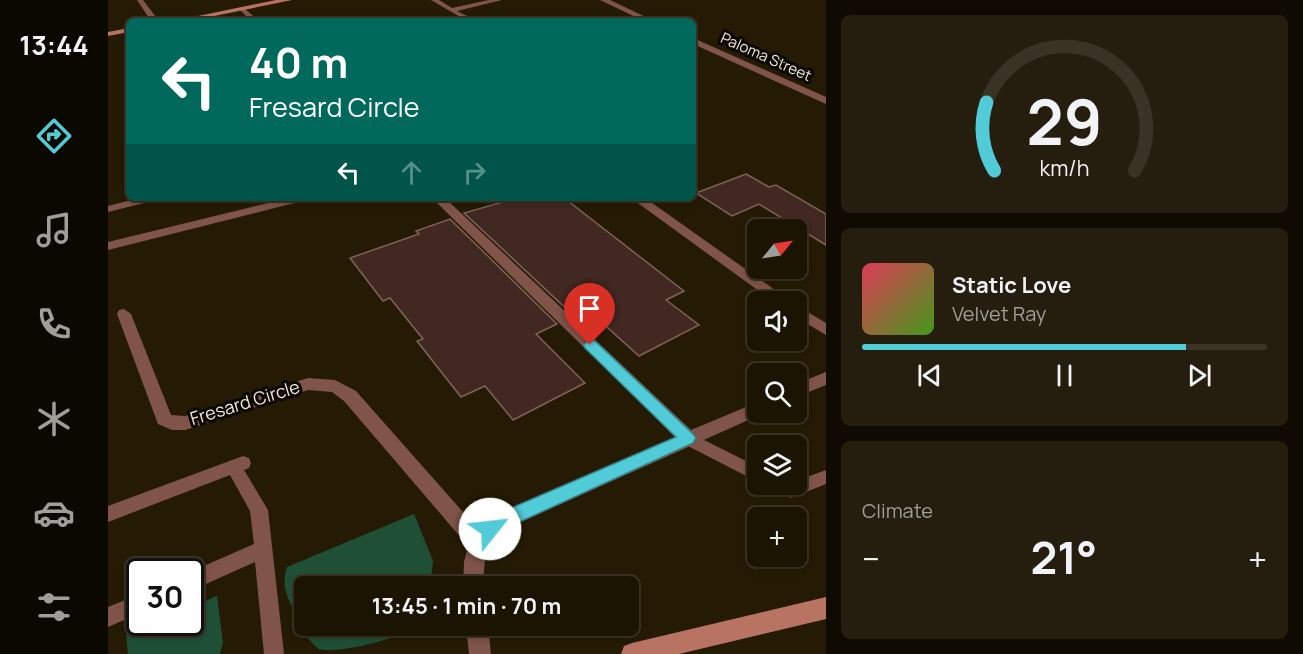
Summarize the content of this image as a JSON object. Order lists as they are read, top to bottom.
{
  "streets": {
    "street": ["Paloma Street", "Fresard Circle"]
  },
  "north": "top right",
  "page": {
    "tabs": "13:44",
    "turn": ["40 m", "Fresard Circle"],
    "map_buttons": "+",
    "song": ["Static Love", "Velvet Ray"],
    "tile": "Climate",
    "heat": ["−", "21°", "+"],
    "limit": "30",
    "trip": "13:45 · 1 min · 70 m",
    "gauge": ["29", "km/h"]
  }
}
